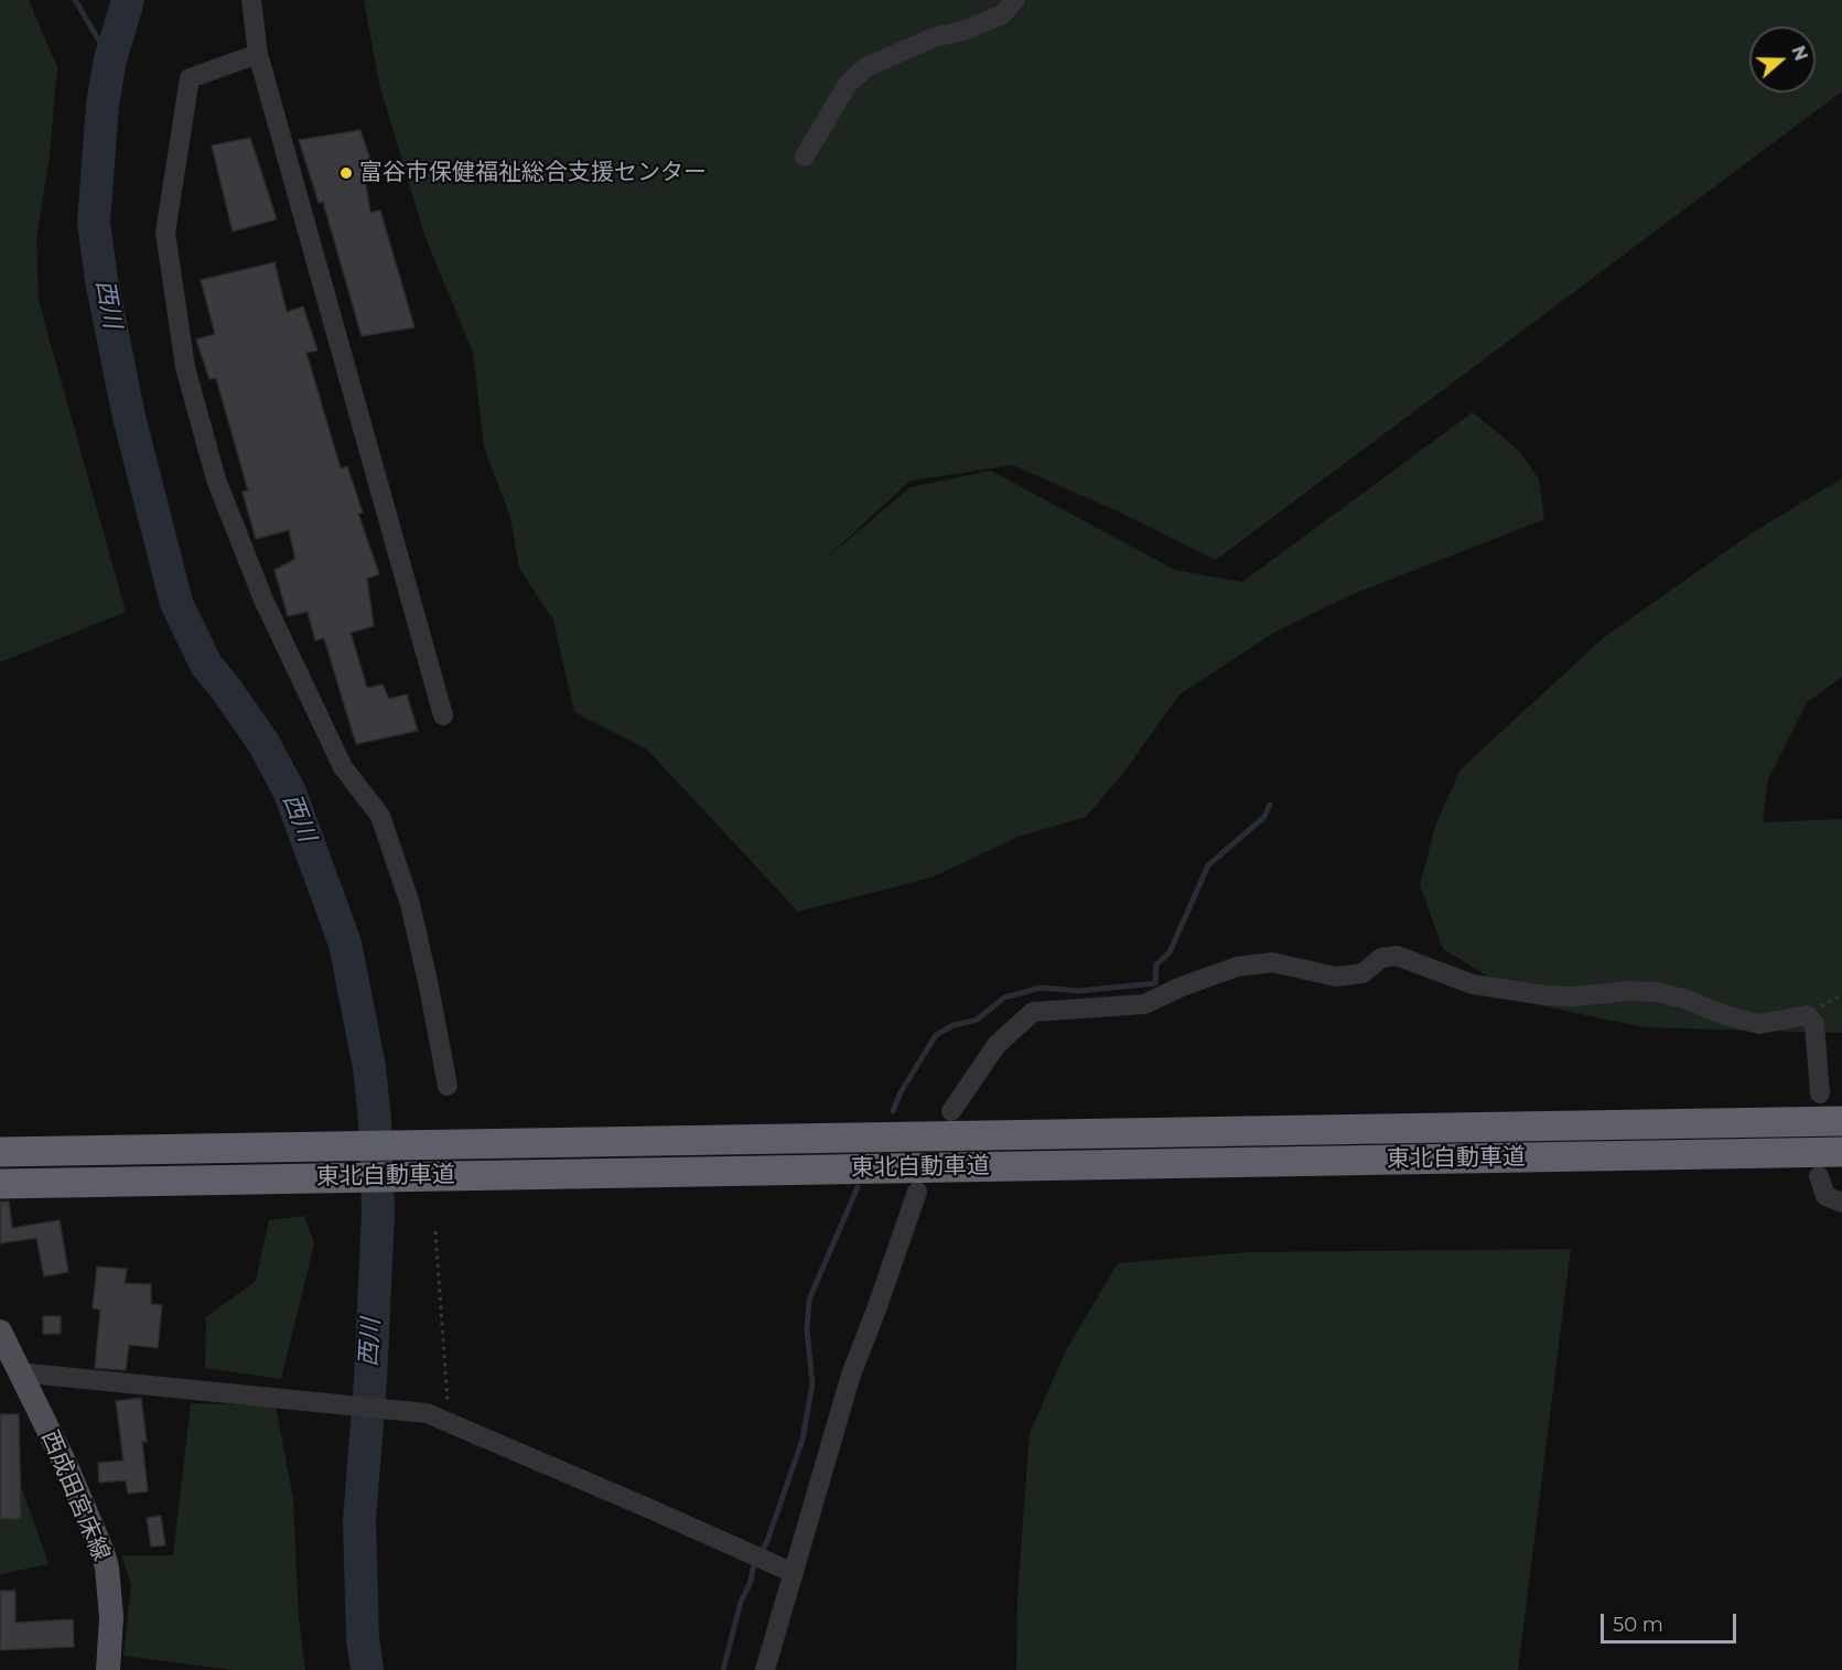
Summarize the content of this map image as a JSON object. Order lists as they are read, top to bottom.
{
  "streets": {
    "highway": ["東北自動車道"],
    "main road": ["西成田宮床線"]
  },
  "water": ["西川"],
  "places": ["富谷市保健福祉総合支援センター"],
  "scale_bar": "50 m",
  "north": "right"
}
